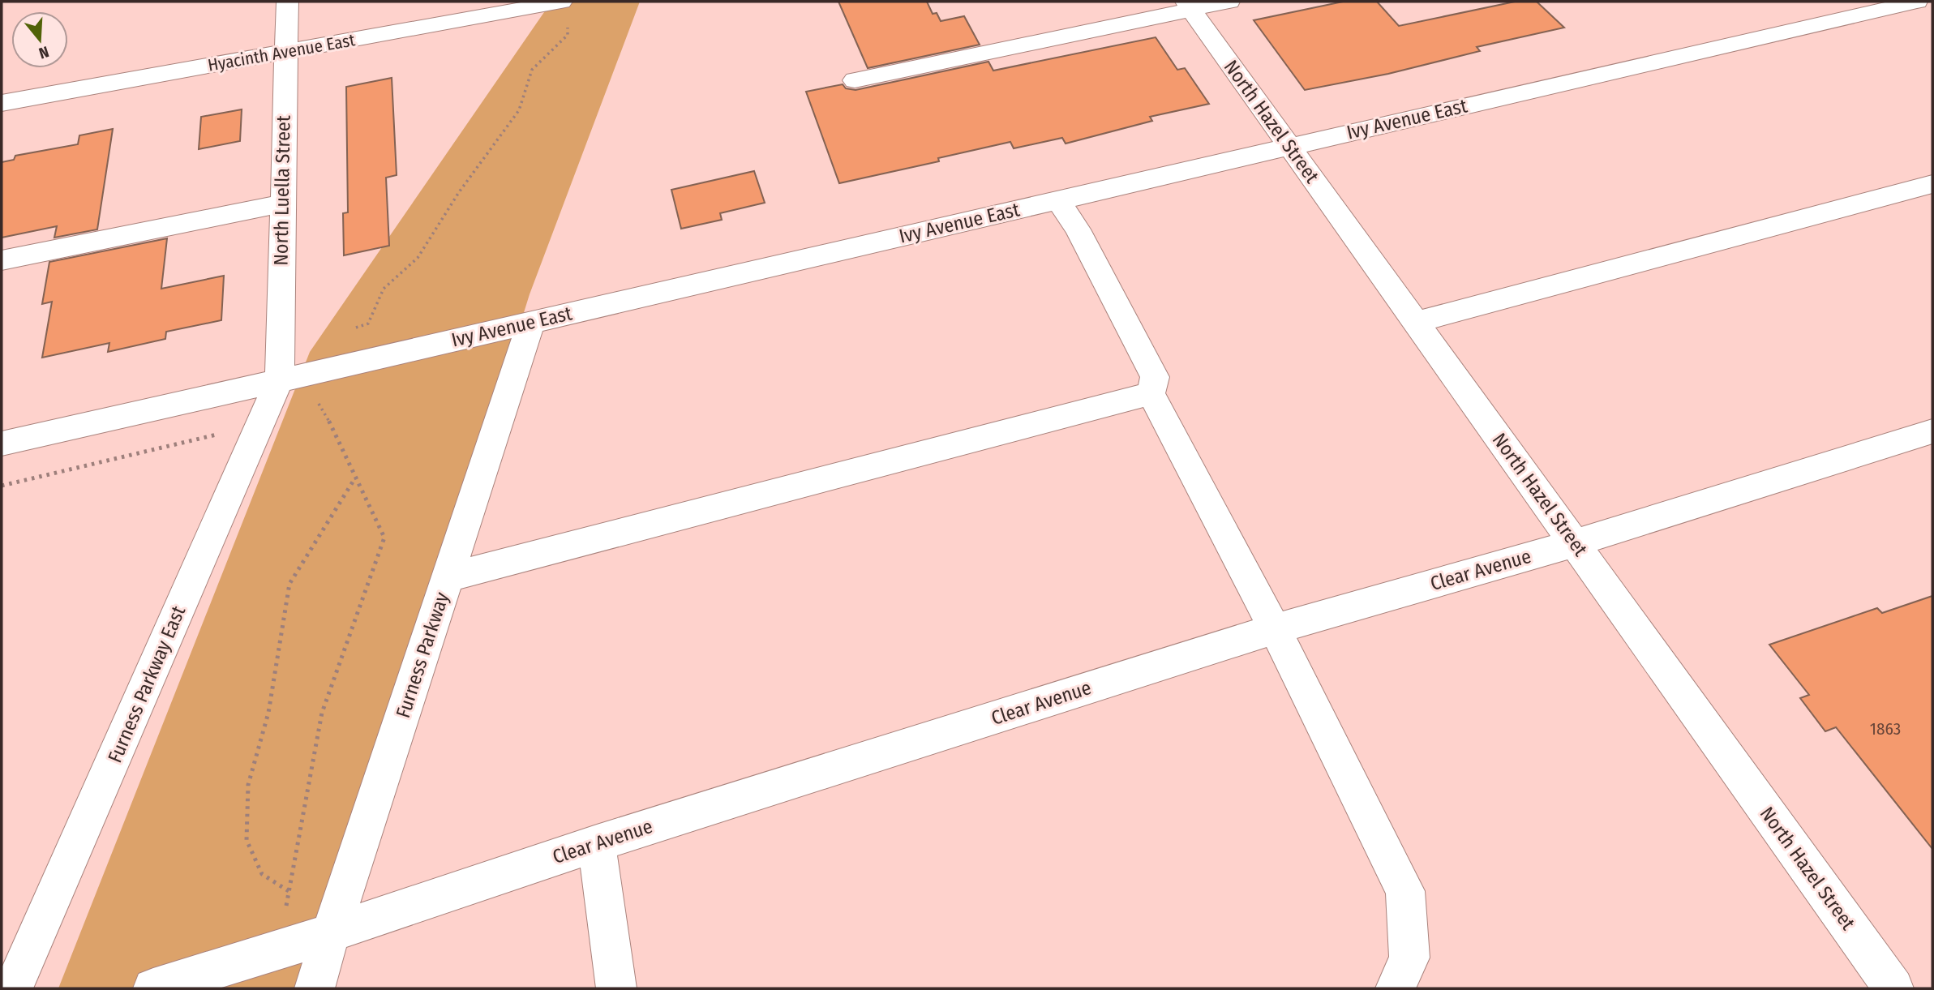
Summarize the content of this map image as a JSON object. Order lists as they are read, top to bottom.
{
  "streets": {
    "street": [
      "Hyacinth Avenue East",
      "Ivy Avenue East",
      "North Hazel Street",
      "North Luella Street",
      "Clear Avenue",
      "Furness Parkway",
      "Furness Parkway East"
    ]
  },
  "crossings": [
    ["Hyacinth Avenue East", "North Luella Street"],
    ["Ivy Avenue East", "North Hazel Street"],
    ["Ivy Avenue East", "North Luella Street"],
    ["Ivy Avenue East", "Furness Parkway"],
    ["Ivy Avenue East", "Furness Parkway East"],
    ["North Hazel Street", "Clear Avenue"],
    ["North Luella Street", "Furness Parkway East"],
    ["Clear Avenue", "Furness Parkway"]
  ],
  "house_numbers": ["1863"],
  "north": "bottom"
}
